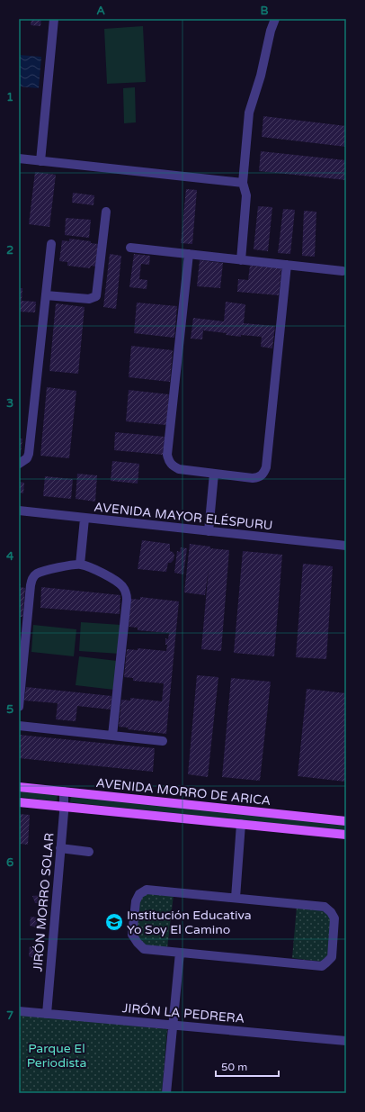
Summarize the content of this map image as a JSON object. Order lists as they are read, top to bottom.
{
  "streets": {
    "main road": ["AVENIDA MORRO DE ARICA"],
    "street": ["AVENIDA MAYOR ELÉSPURU", "JIRÓN MORRO SOLAR", "JIRÓN LA PEDRERA"]
  },
  "crossings": [
    ["AVENIDA MORRO DE ARICA", "JIRÓN MORRO SOLAR"],
    ["JIRÓN MORRO SOLAR", "JIRÓN LA PEDRERA"]
  ],
  "parks": ["Parque El Periodista"],
  "places": {
    "school or university": ["Institución Educativa Yo Soy El Camino"]
  },
  "scale_bar": "50 m",
  "grid": {
    "columns": ["A", "B"],
    "rows": [
      "1",
      "2",
      "3",
      "4",
      "5",
      "6",
      "7"
    ]
  }
}
